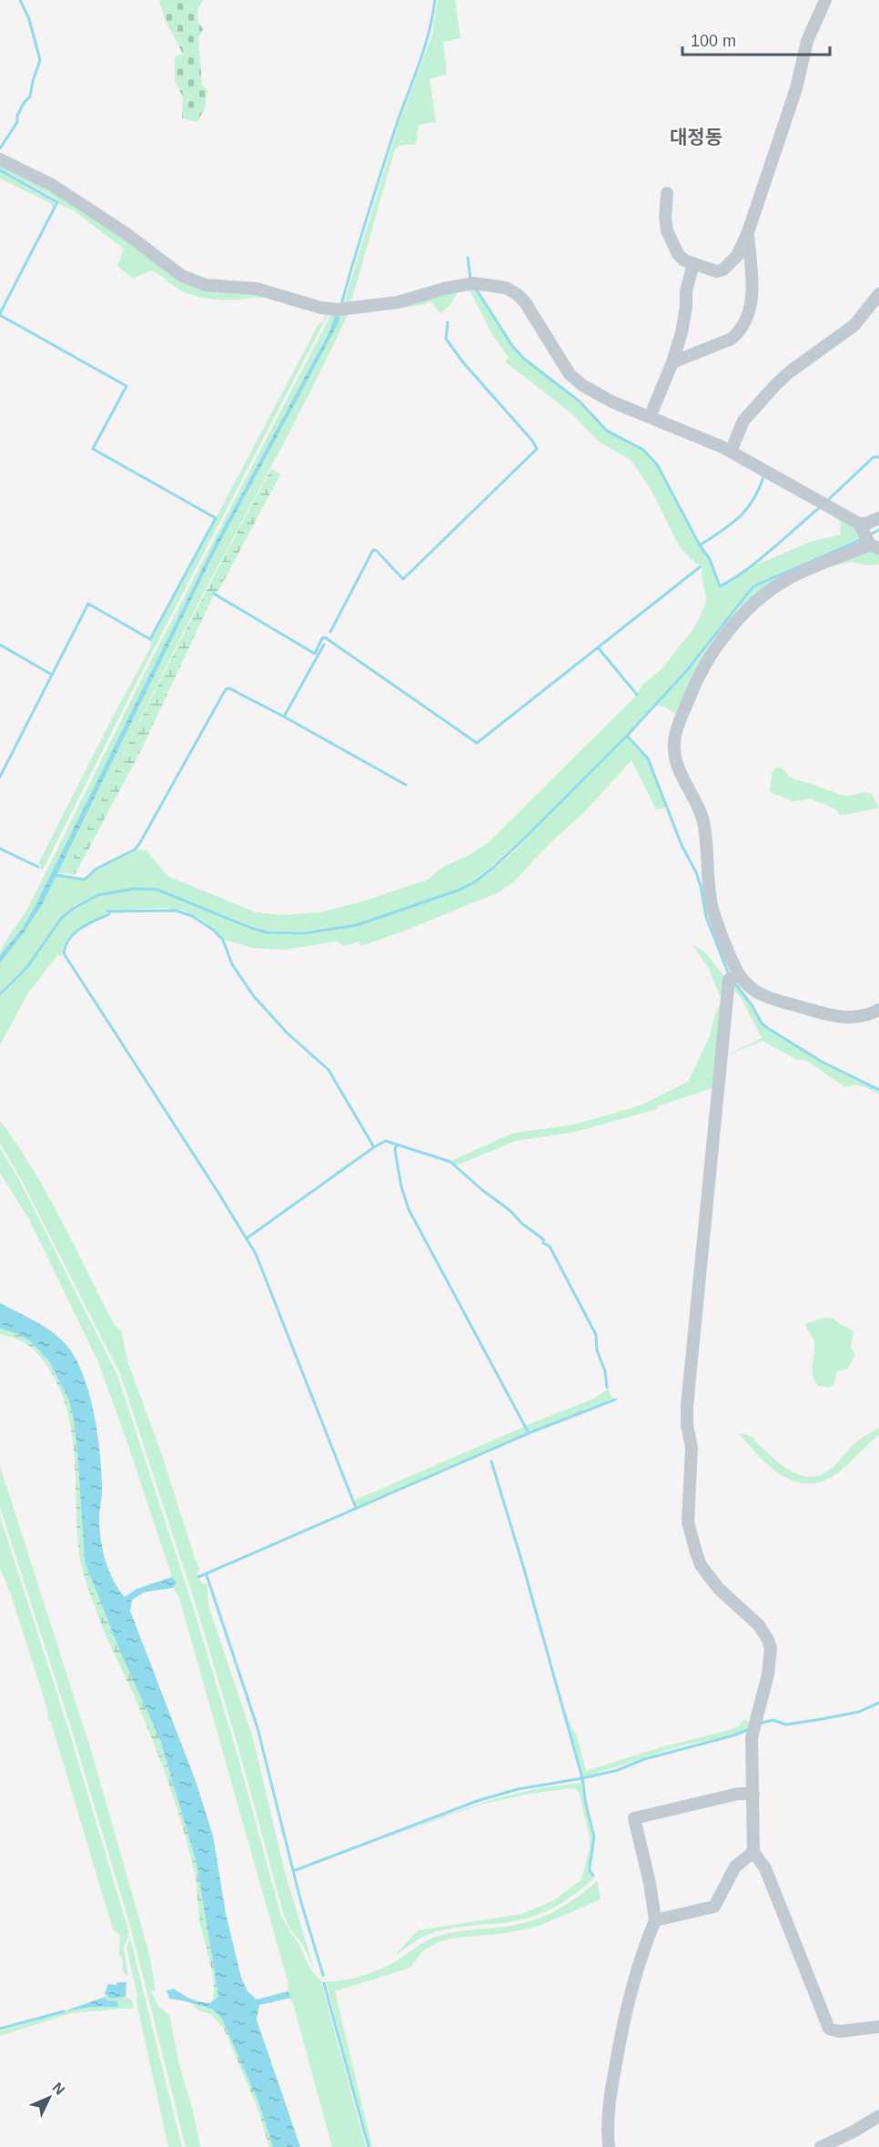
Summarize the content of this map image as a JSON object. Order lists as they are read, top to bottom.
{
  "districts": ["대정동"],
  "scale_bar": "100 m",
  "north": "top right"
}
